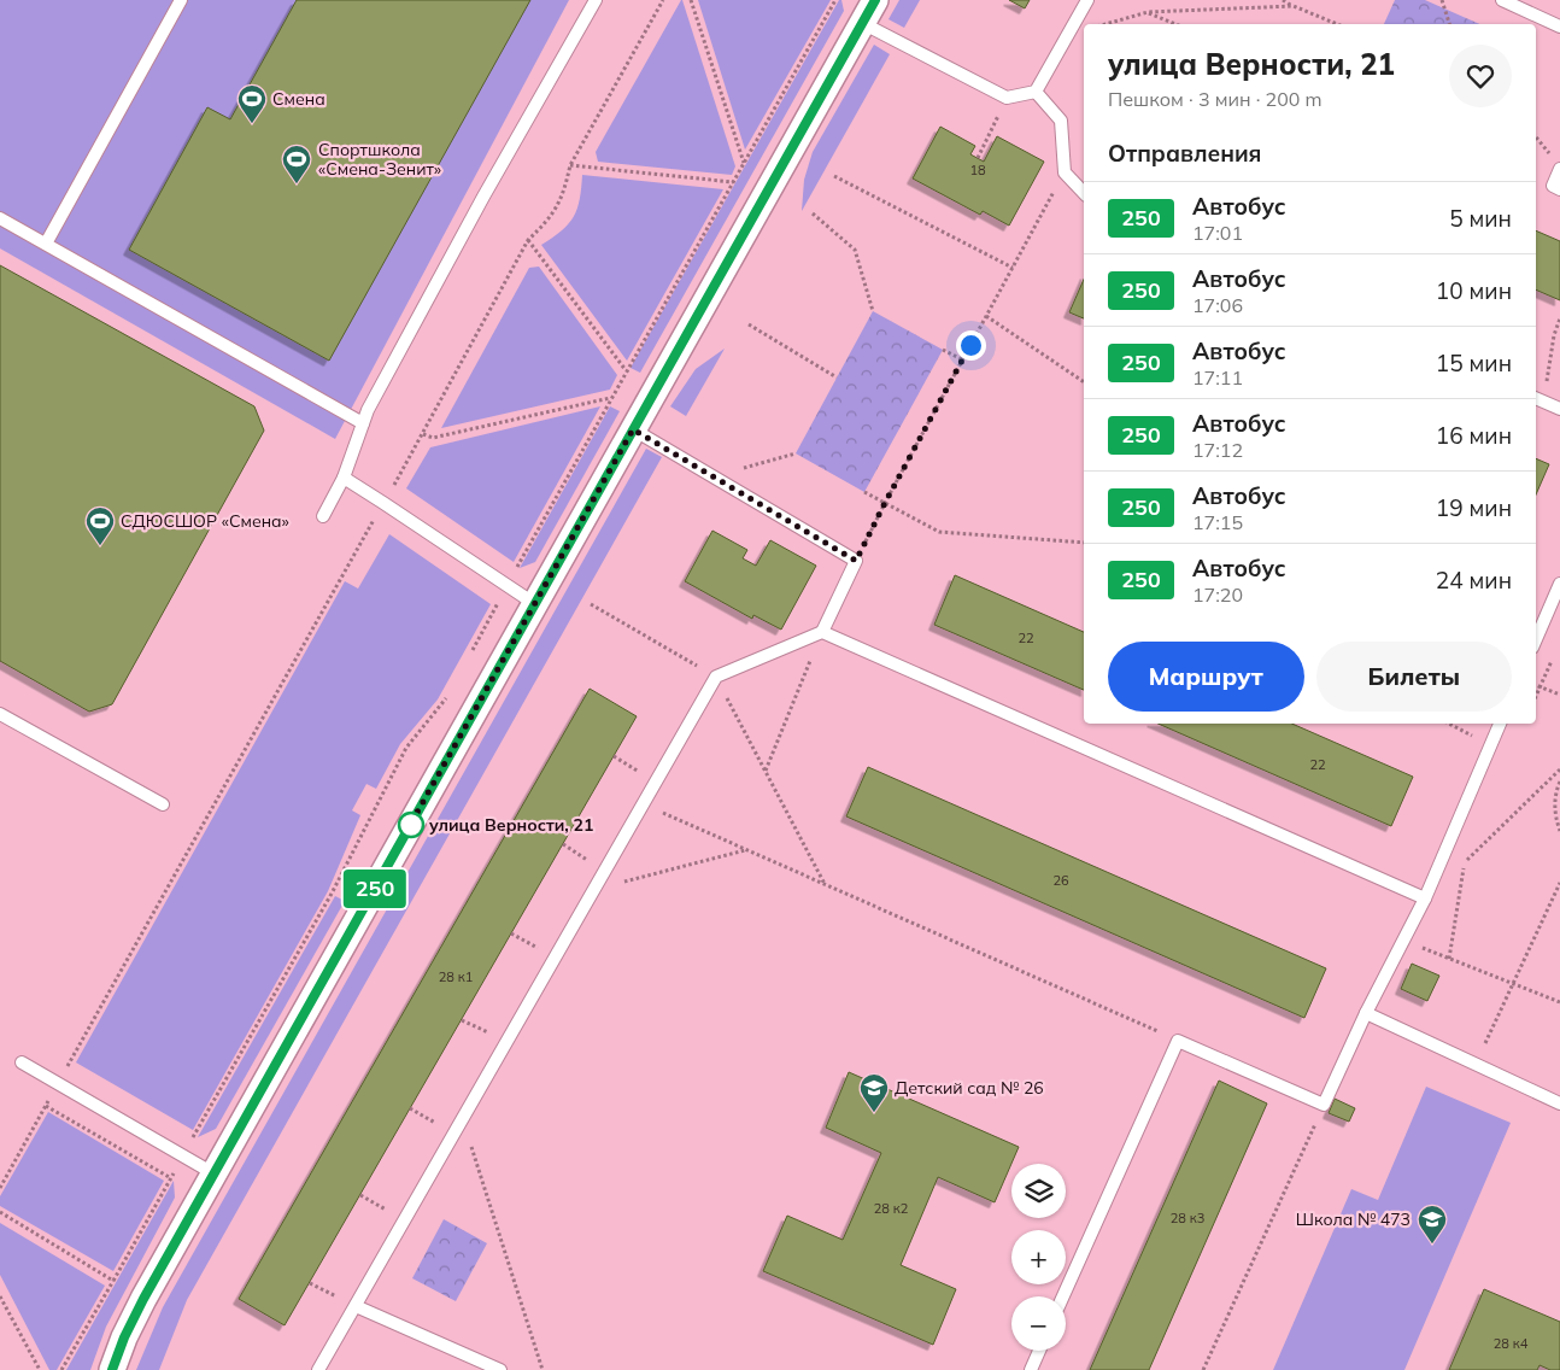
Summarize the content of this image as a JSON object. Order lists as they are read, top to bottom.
{
  "places": {
    "sports": ["Смена", "Спортшкола «Смена-Зенит»", "СДЮСШОР «Смена»"],
    "other": ["улица Верности, 21"],
    "school or university": ["Детский сад № 26", "Школа № 473"]
  },
  "lines": ["bus line 250"],
  "house_numbers": [
    "18",
    "22",
    "22",
    "26",
    "28 к1",
    "28 к2",
    "28 к3",
    "28 к4"
  ],
  "page": {
    "on_map": "250",
    "heading": [
      ["улица Верности, 21", "Пешком · 3 мин · 200 m"],
      "Отправления"
    ],
    "list": [
      {
        "mark": "250",
        "name": "Автобус",
        "note": "17:01",
        "value": "5 мин"
      },
      {
        "mark": "250",
        "name": "Автобус",
        "note": "17:06",
        "value": "10 мин"
      },
      {
        "mark": "250",
        "name": "Автобус",
        "note": "17:11",
        "value": "15 мин"
      },
      {
        "mark": "250",
        "name": "Автобус",
        "note": "17:12",
        "value": "16 мин"
      },
      {
        "mark": "250",
        "name": "Автобус",
        "note": "17:15",
        "value": "19 мин"
      },
      {
        "mark": "250",
        "name": "Автобус",
        "note": "17:20",
        "value": "24 мин"
      }
    ],
    "buttons": ["Маршрут", "Билеты"],
    "map_buttons": ["+", "−"]
  }
}
